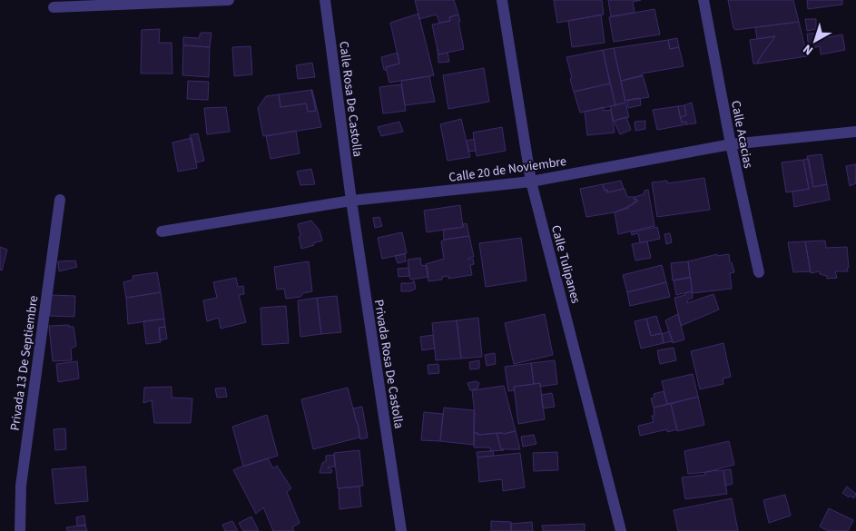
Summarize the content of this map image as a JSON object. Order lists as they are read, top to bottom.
{
  "streets": {
    "street": [
      "Calle Rosa De Castolla",
      "Calle Acacias",
      "Calle 20 de Noviembre",
      "Calle Tulipanes",
      "Privada 13 De Septiembre",
      "Privada Rosa De Castolla"
    ]
  },
  "crossings": [
    ["Calle Rosa De Castolla", "Calle 20 de Noviembre"],
    ["Calle Rosa De Castolla", "Privada Rosa De Castolla"],
    ["Calle Acacias", "Calle 20 de Noviembre"],
    ["Calle 20 de Noviembre", "Calle Tulipanes"],
    ["Calle 20 de Noviembre", "Privada Rosa De Castolla"]
  ],
  "north": "bottom left"
}
